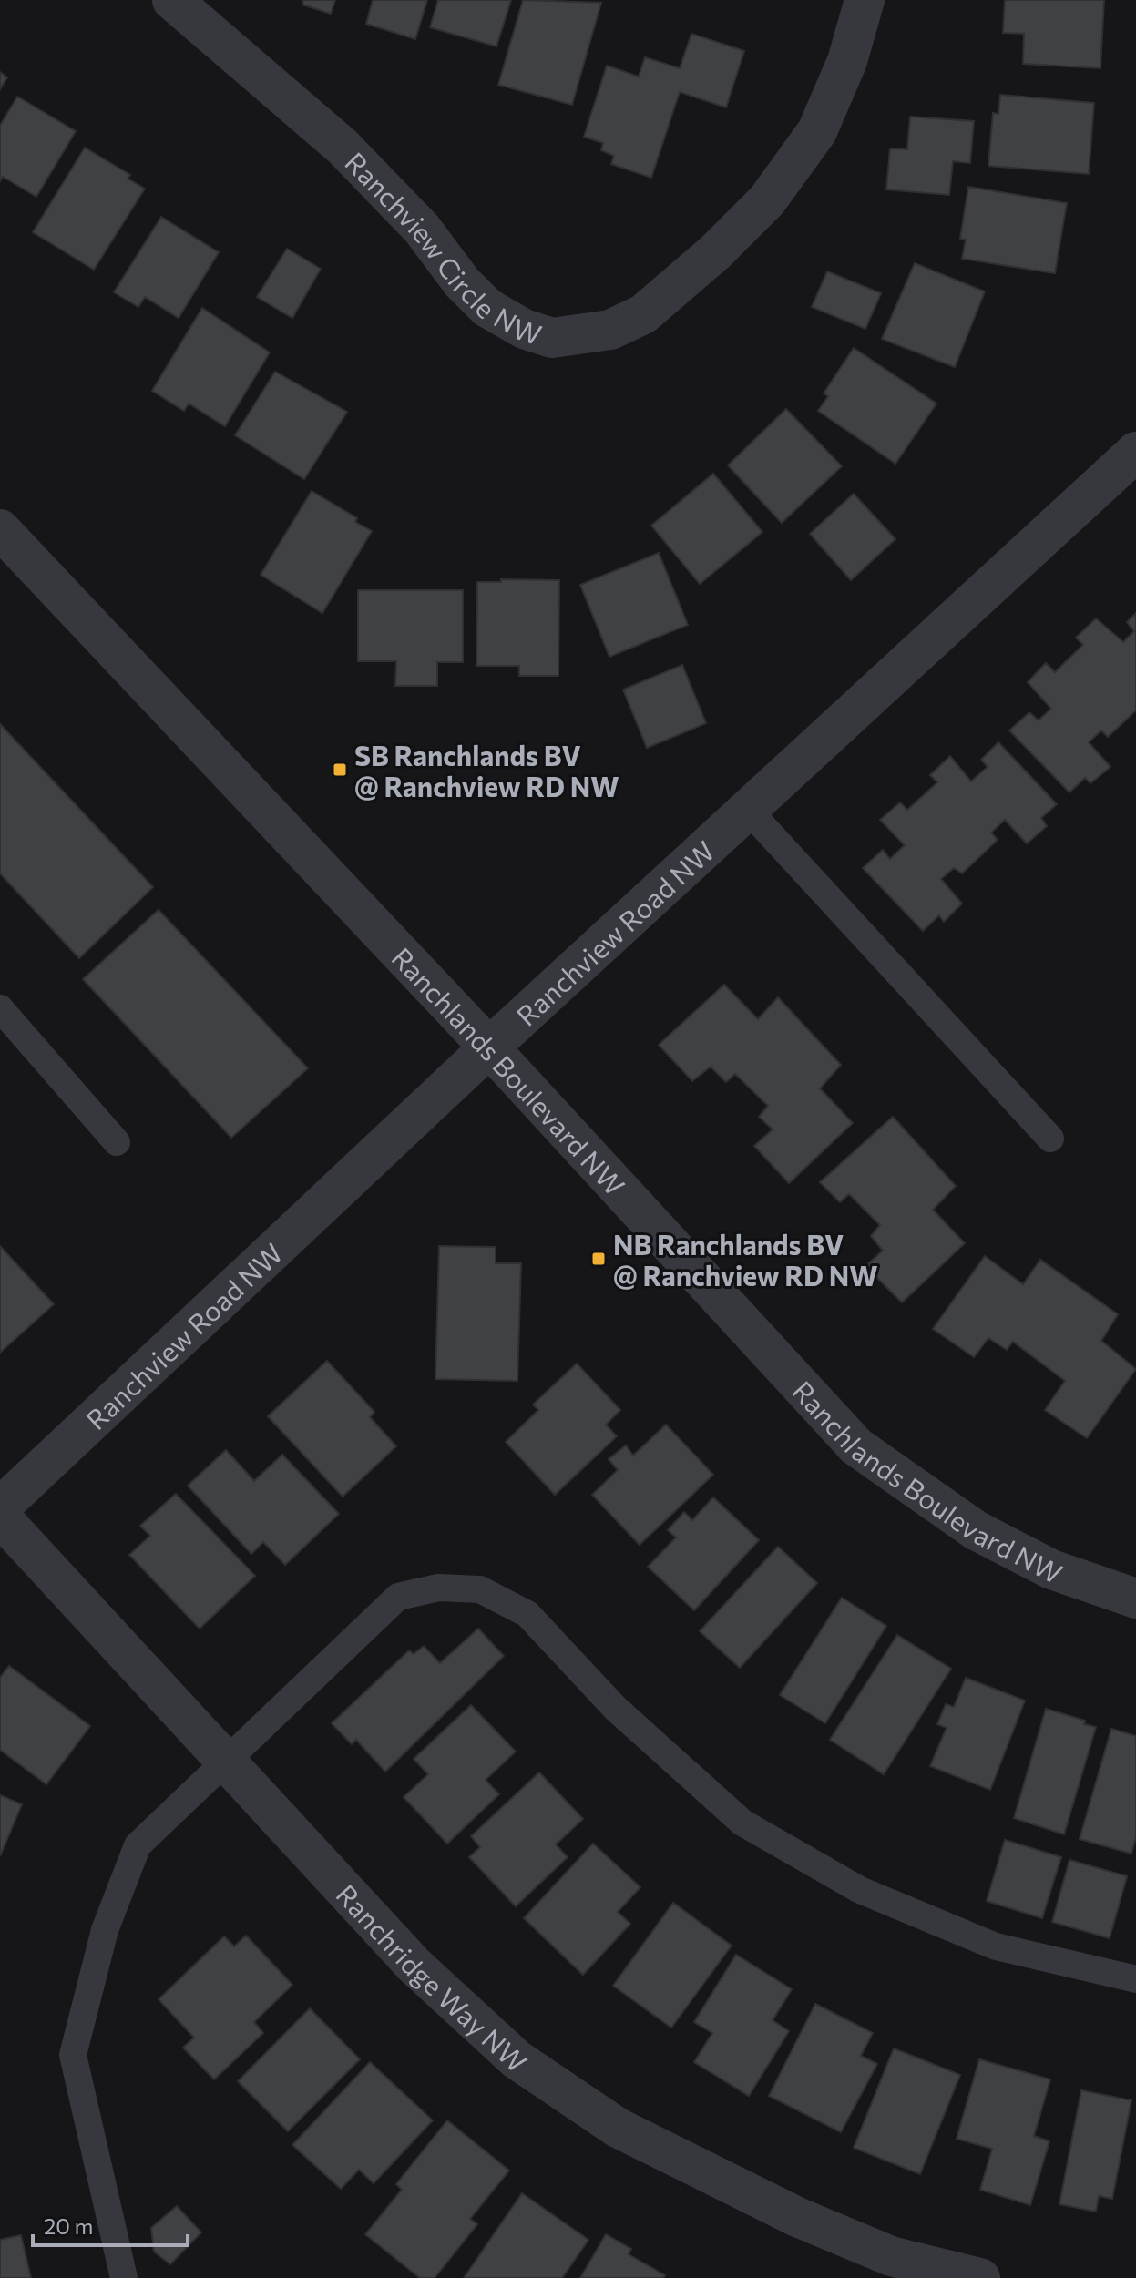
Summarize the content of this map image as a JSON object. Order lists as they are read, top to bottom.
{
  "streets": {
    "street": [
      "Ranchview Circle NW",
      "Ranchview Road NW",
      "Ranchlands Boulevard NW",
      "Ranchridge Way NW"
    ]
  },
  "crossings": [
    ["Ranchview Road NW", "Ranchlands Boulevard NW"]
  ],
  "places": {
    "transit": ["SB Ranchlands BV @ Ranchview RD NW", "NB Ranchlands BV @ Ranchview RD NW"]
  },
  "scale_bar": "20 m"
}
